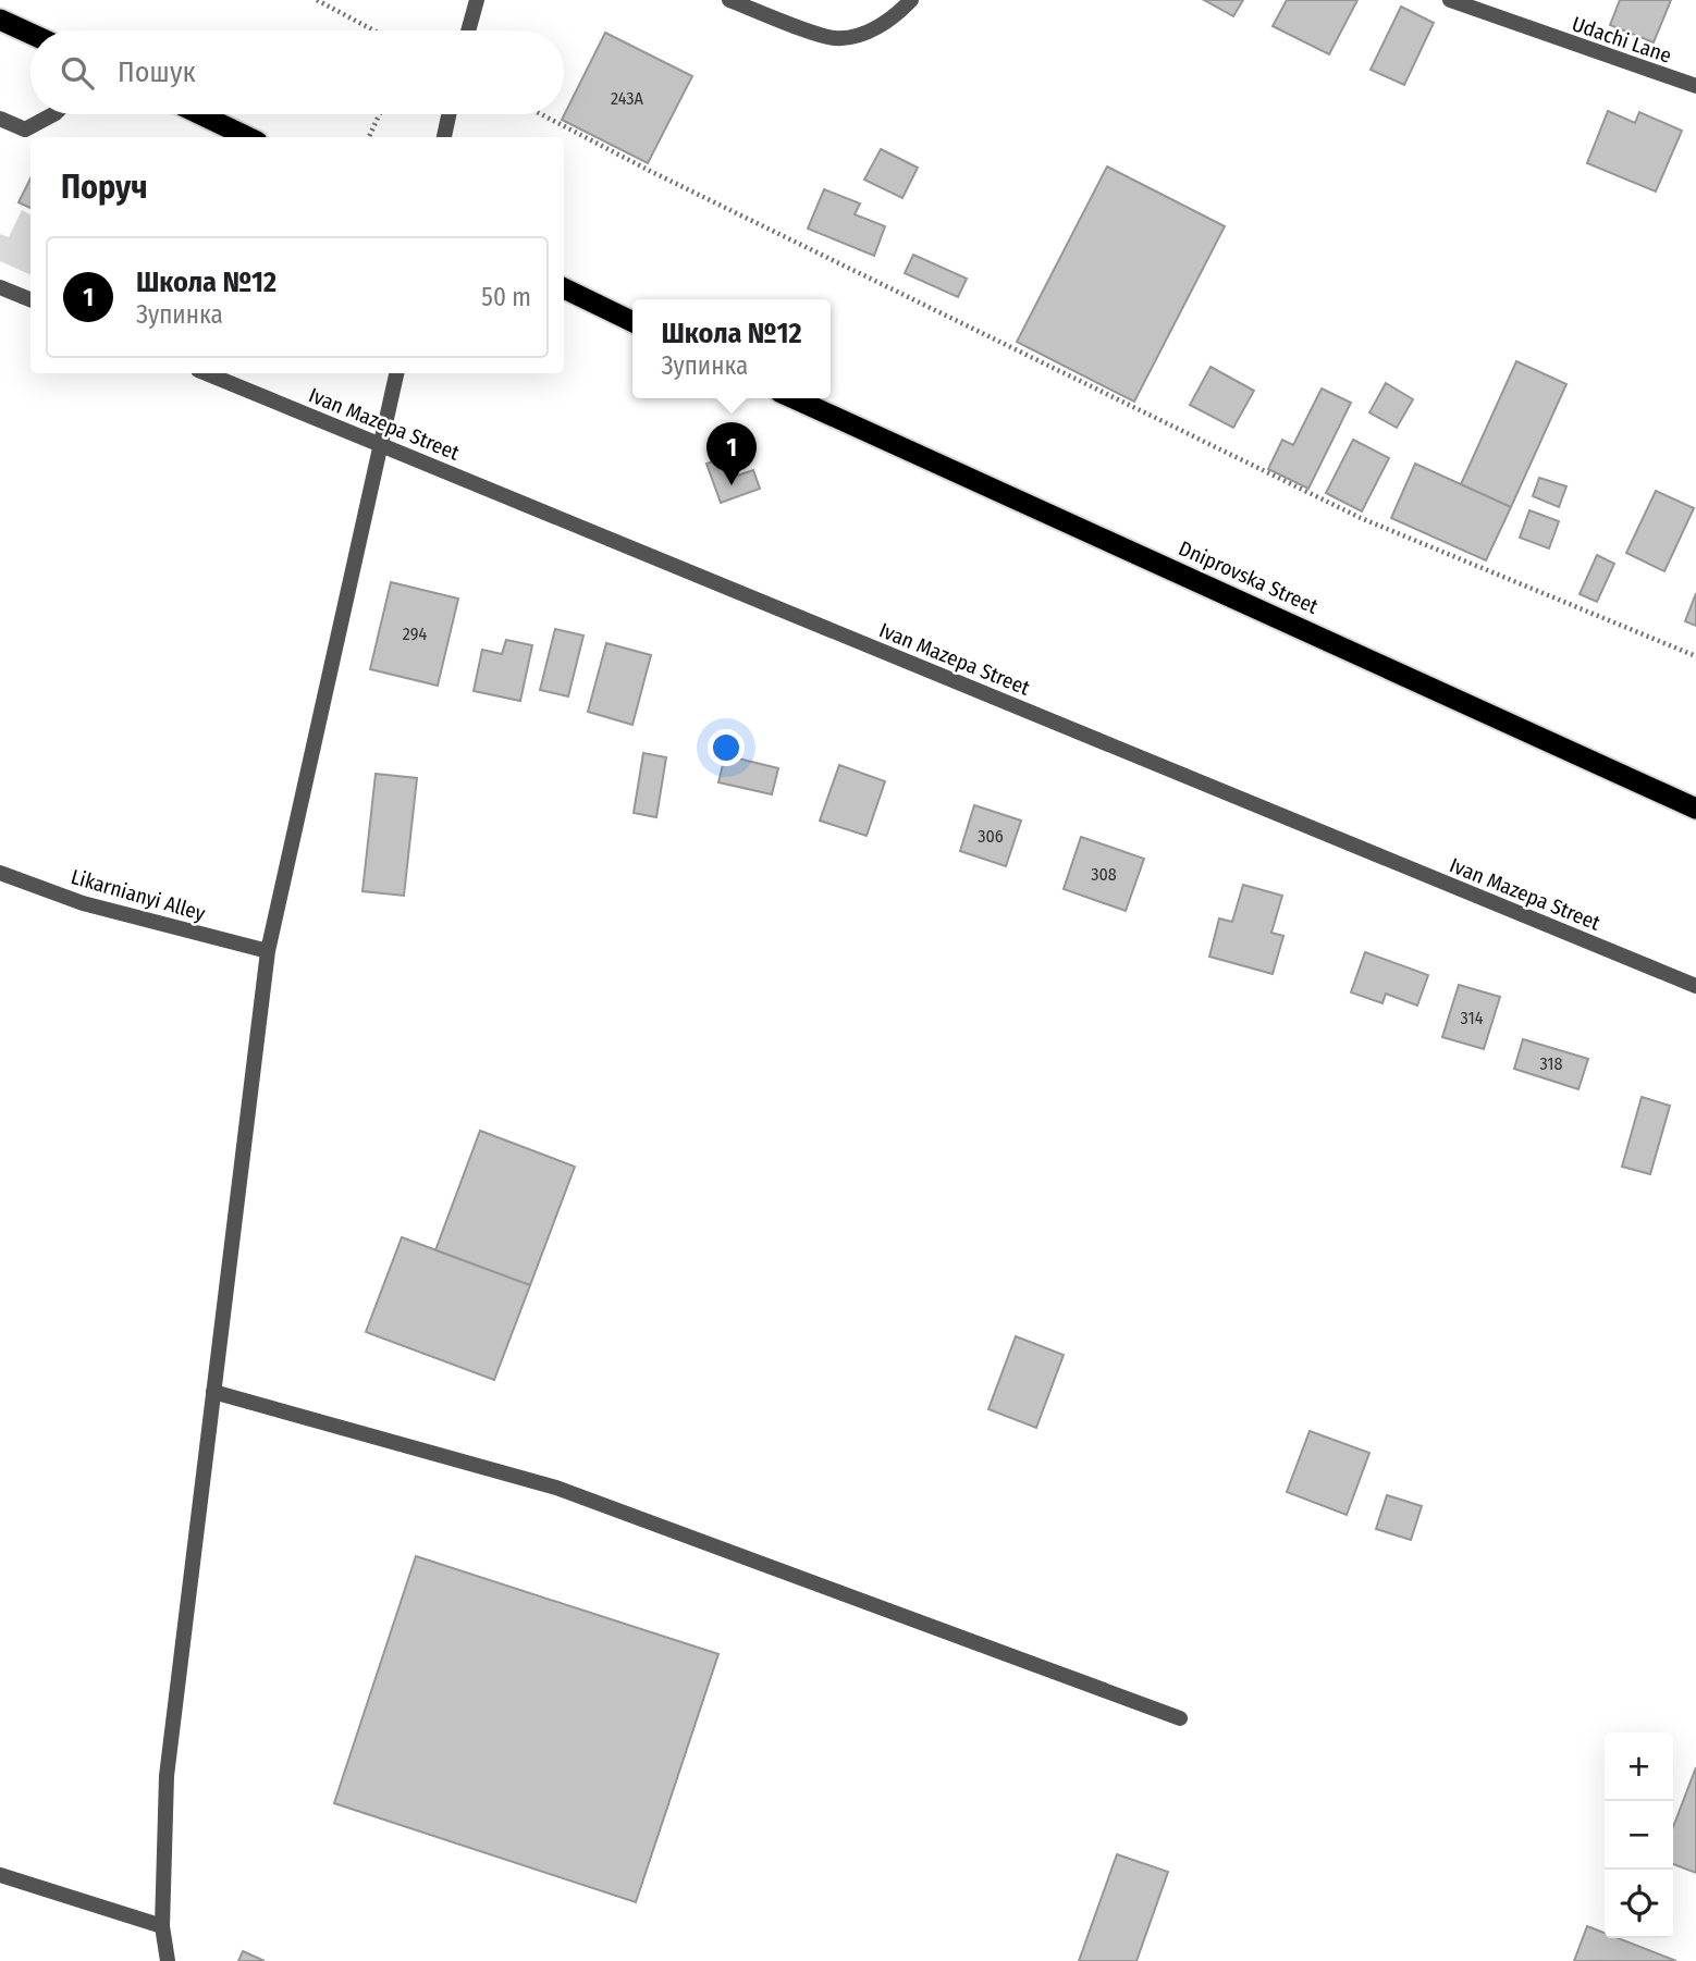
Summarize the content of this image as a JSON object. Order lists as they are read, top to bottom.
{
  "streets": {
    "highway": ["Dniprovska Street"],
    "street": ["Udachi Lane", "Ivan Mazepa Street", "Likarnianyi Alley"]
  },
  "house_numbers": [
    "243А",
    "294",
    "306",
    "308",
    "314",
    "318"
  ],
  "page": {
    "search": "Пошук",
    "heading": "Поруч",
    "list": [
      {
        "mark": "1",
        "name": "Школа №12",
        "note": "Зупинка",
        "value": "50 m"
      }
    ],
    "popup": ["Школа №12", "Зупинка"],
    "pins": "1",
    "map_buttons": ["+", "−"]
  }
}
